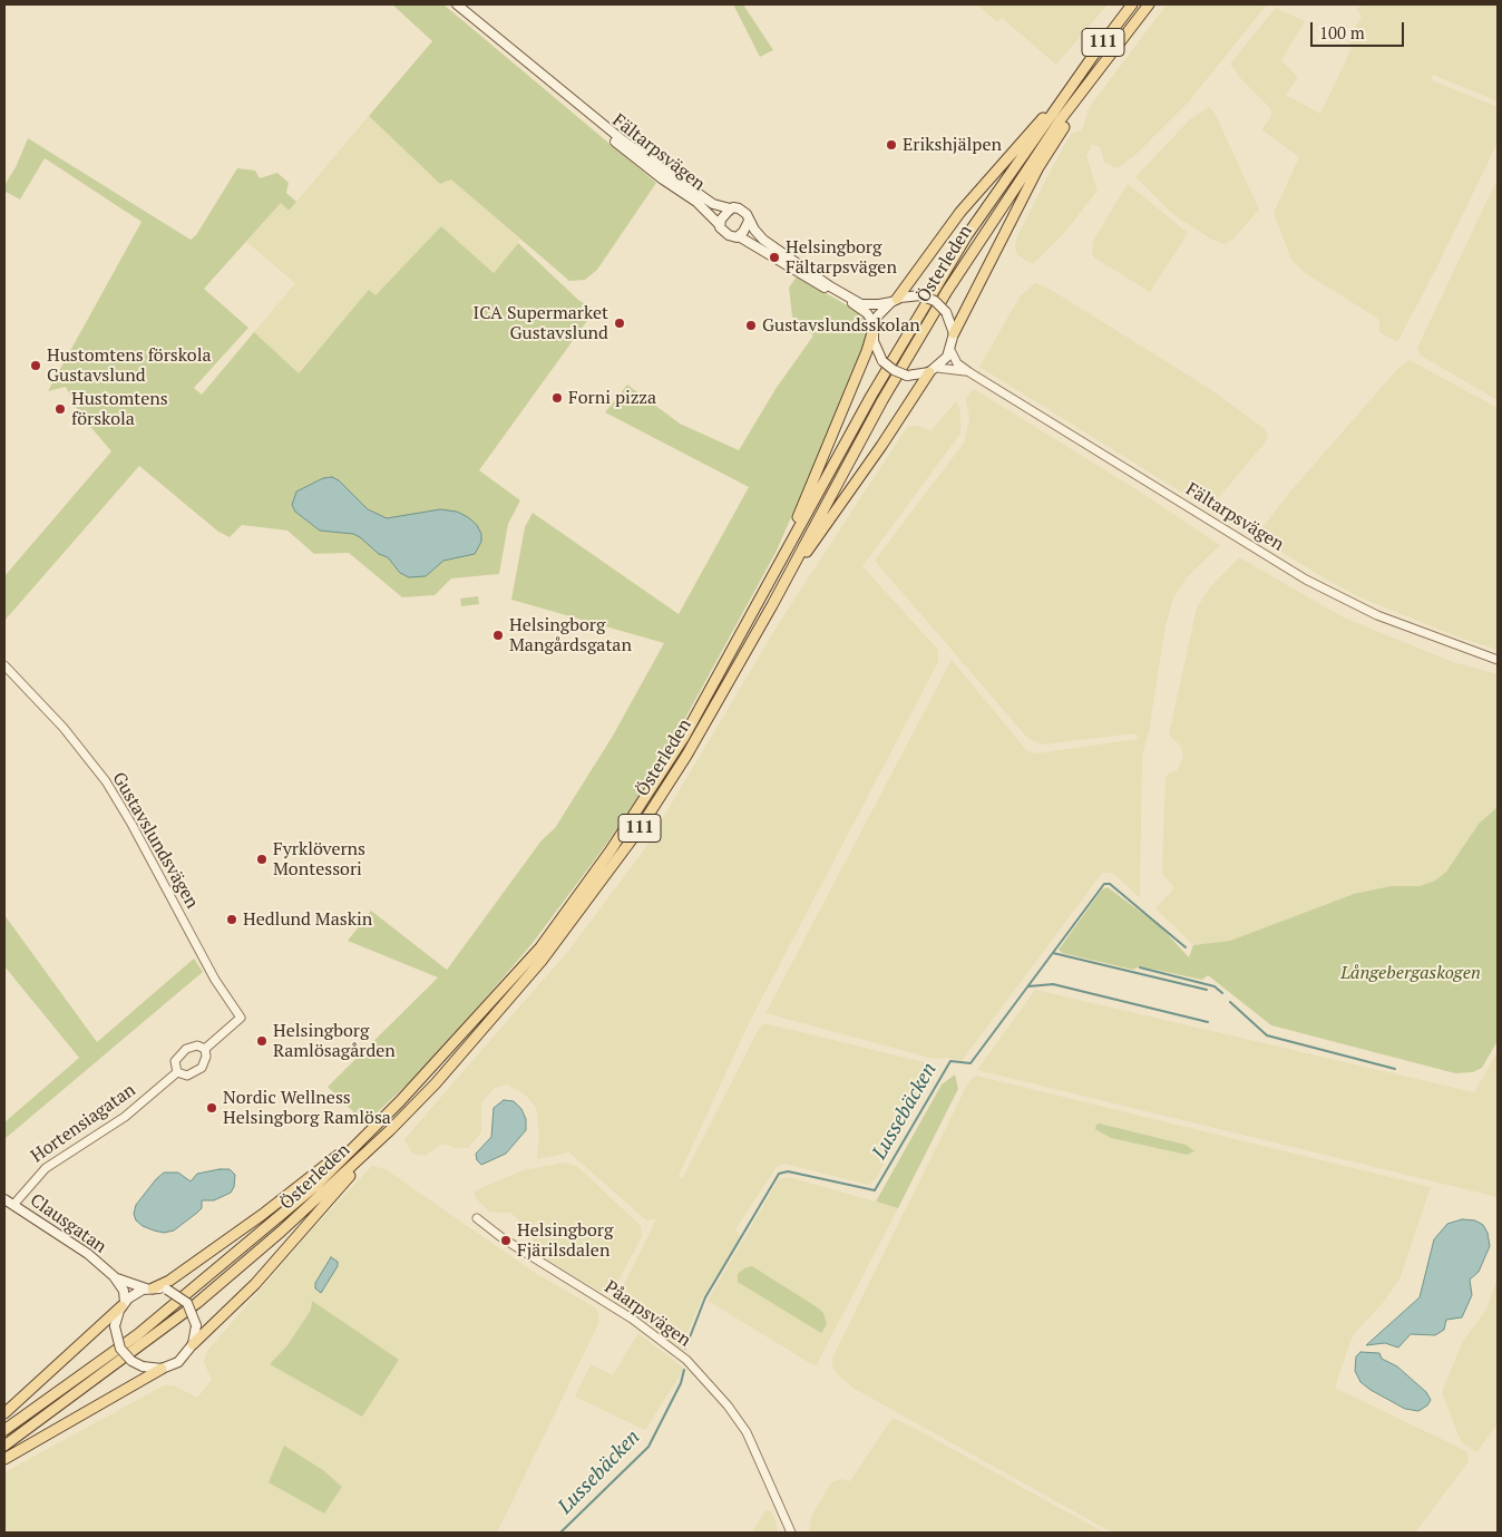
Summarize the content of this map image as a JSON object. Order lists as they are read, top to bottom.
{
  "streets": {
    "main road": [
      "111",
      "Fältarpsvägen",
      "Österleden",
      "Clausgatan"
    ],
    "street": ["Gustavslundsvägen", "Hortensiagatan", "Påarpsvägen"]
  },
  "crossings": [
    ["Gustavslundsvägen", "Hortensiagatan"],
    ["Hortensiagatan", "Clausgatan"]
  ],
  "water": ["Lussebäcken"],
  "parks": ["Långebergaskogen"],
  "places": [
    "Erikshjälpen",
    "Helsingborg Fältarpsvägen",
    "ICA Supermarket Gustavslund",
    "Gustavslundsskolan",
    "Hustomtens förskola Gustavslund",
    "Forni pizza",
    "Hustomtens förskola",
    "Helsingborg Mangårdsgatan",
    "Fyrklöverns Montessori",
    "Hedlund Maskin",
    "Helsingborg Ramlösagården",
    "Nordic Wellness Helsingborg Ramlösa",
    "Helsingborg Fjärilsdalen"
  ],
  "scale_bar": "100 m"
}
